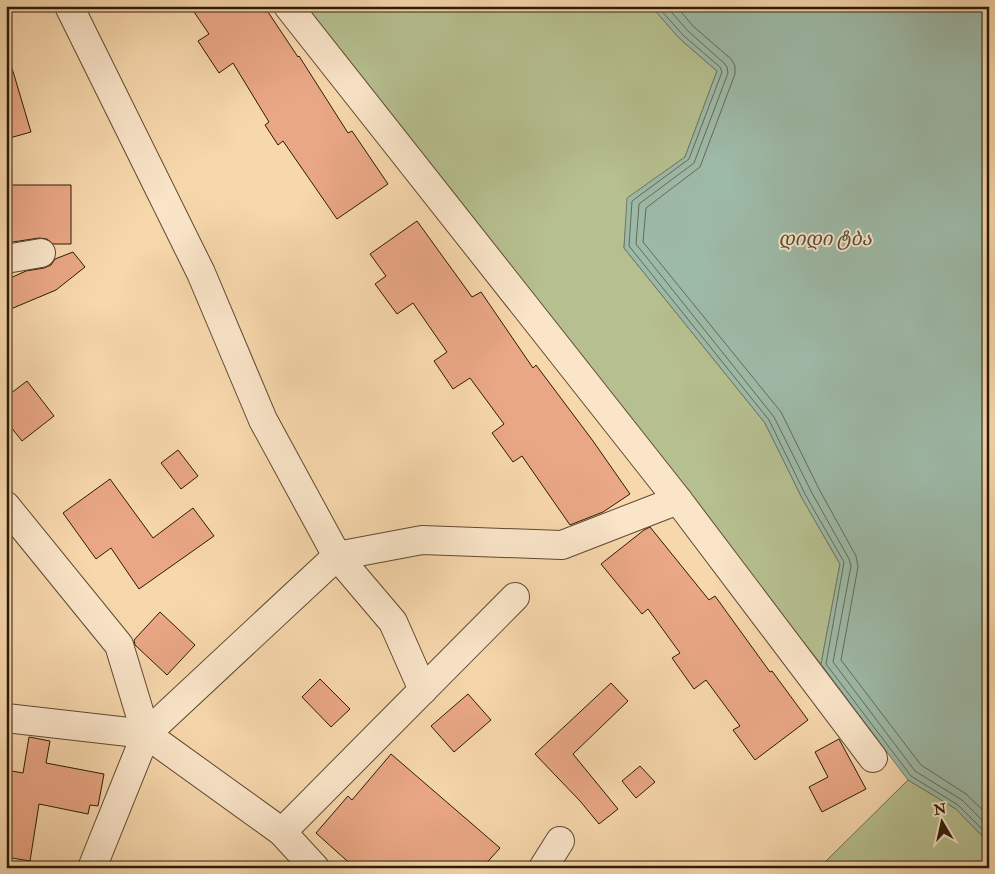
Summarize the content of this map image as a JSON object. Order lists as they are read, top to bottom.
{
  "water": ["დიდი ტბა"],
  "north": "top"
}
